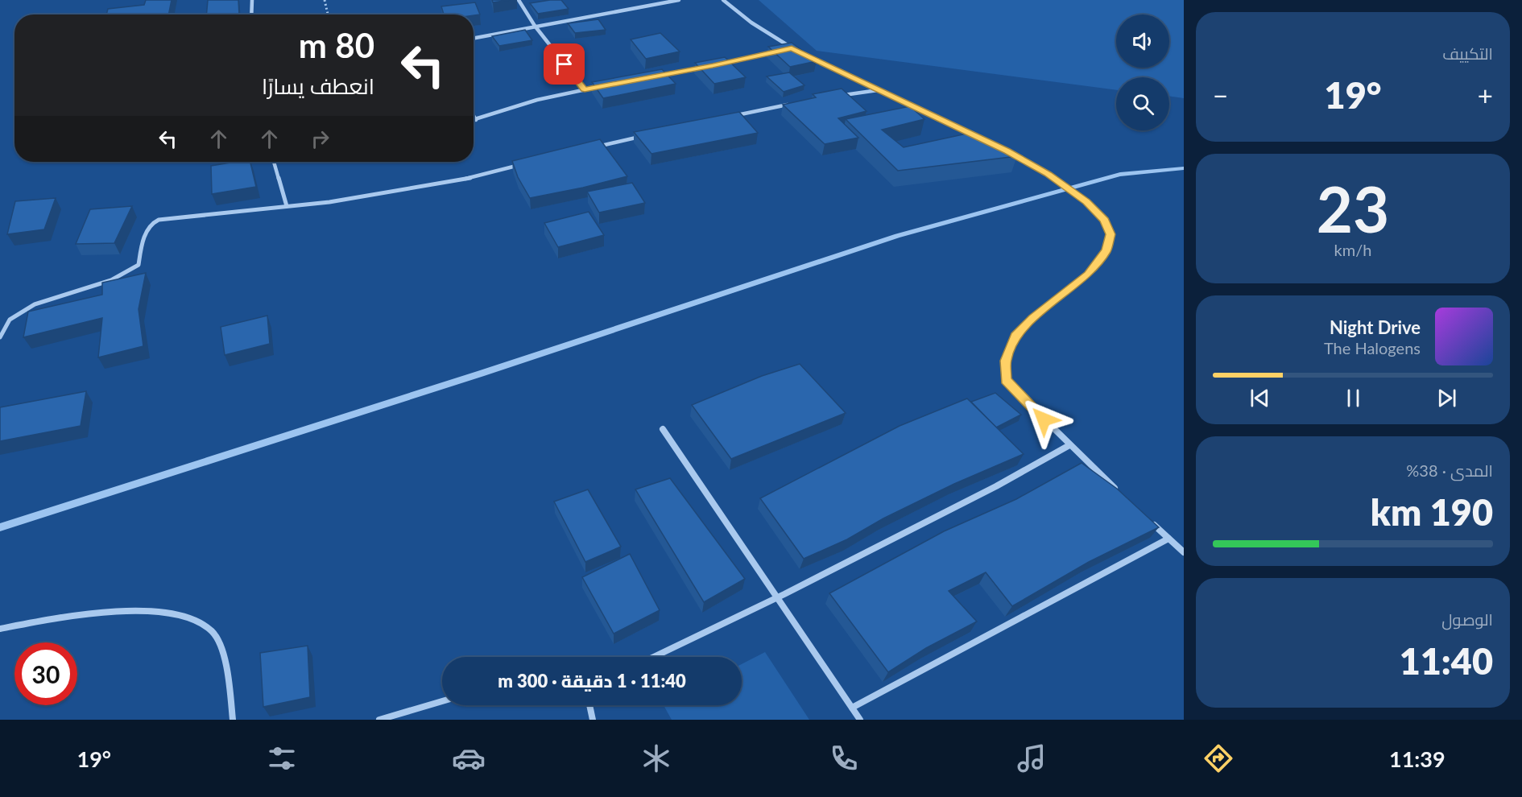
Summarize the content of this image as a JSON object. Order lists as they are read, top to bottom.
{
  "page": {
    "tile": [
      "التكييف",
      ["23", "km/h"],
      ["المدى · 38%", "190 km"],
      ["الوصول", "11:40"]
    ],
    "turn": ["80 m", "انعطف يسارًا"],
    "heat": ["−", "19°", "+"],
    "song": ["Night Drive", "The Halogens"],
    "limit": "30",
    "trip": "11:40 · 1 دقيقة · 300 m",
    "tabs": ["11:39", "19°"]
  }
}
